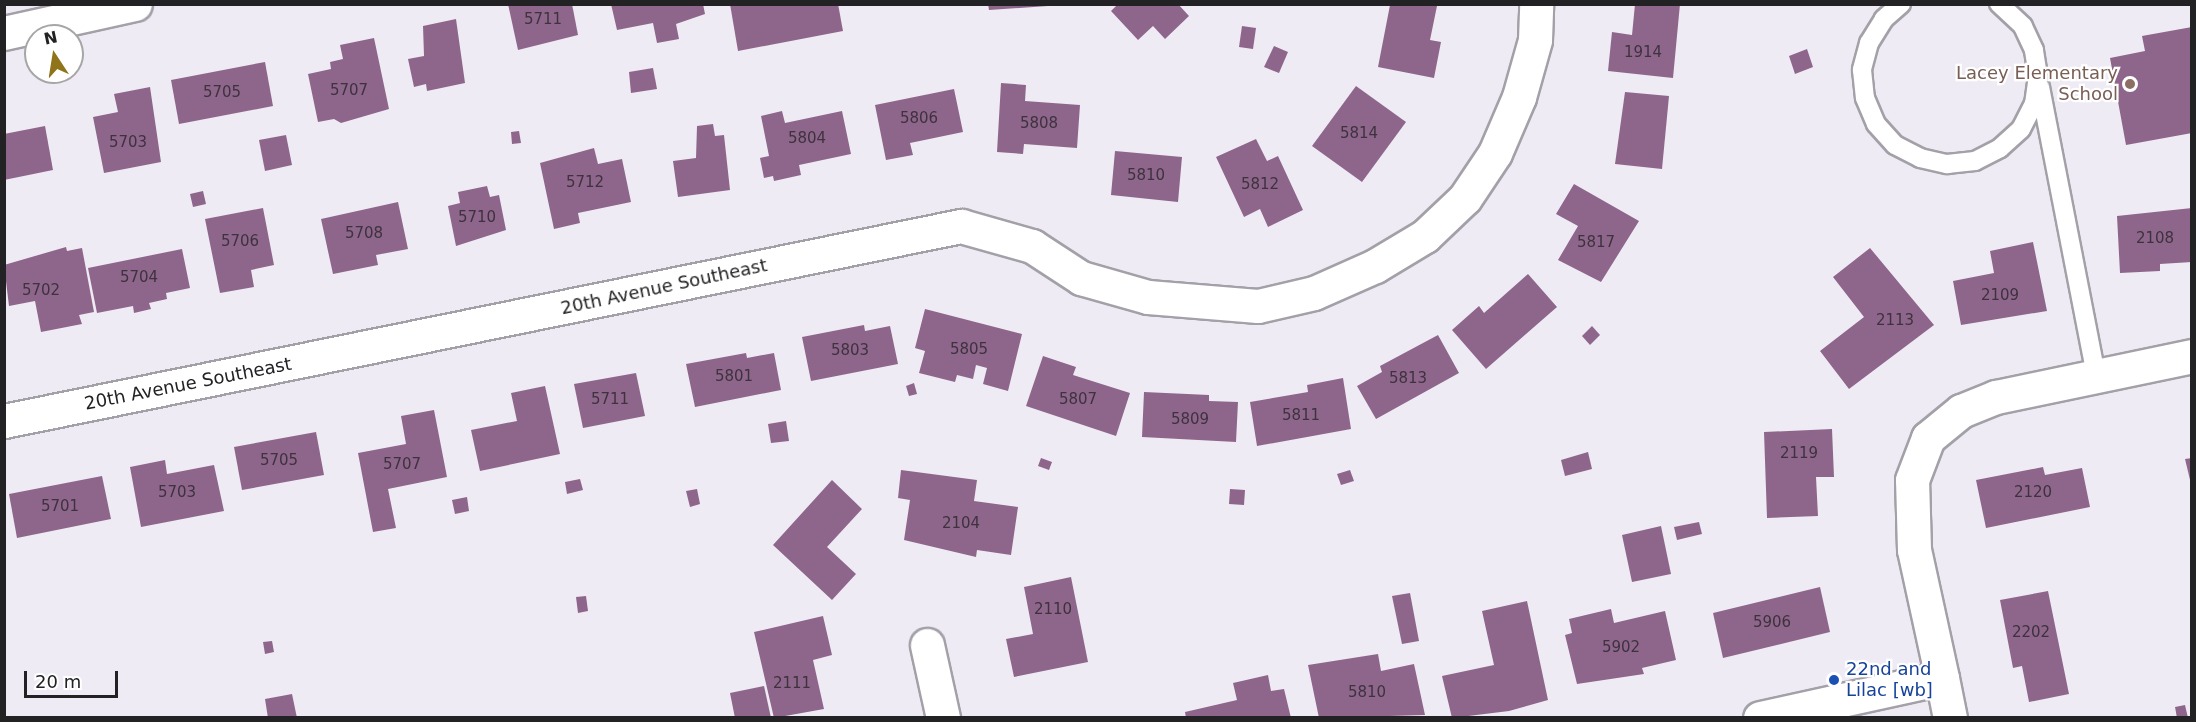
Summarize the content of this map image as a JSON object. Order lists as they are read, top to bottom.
{
  "streets": {
    "street": ["20th Avenue Southeast"]
  },
  "places": ["Lacey Elementary School", "22nd and Lilac [wb]"],
  "house_numbers": [
    "5711",
    "1914",
    "5707",
    "5705",
    "5806",
    "5808",
    "5814",
    "5804",
    "5703",
    "5810",
    "5712",
    "5812",
    "5710",
    "5708",
    "2108",
    "5706",
    "5817",
    "5704",
    "5702",
    "2109",
    "2113",
    "5805",
    "5803",
    "5801",
    "5813",
    "5711",
    "5807",
    "5811",
    "5809",
    "2119",
    "5705",
    "5707",
    "5703",
    "2120",
    "5701",
    "2104",
    "2110",
    "5906",
    "2202",
    "5902",
    "2111",
    "5810"
  ],
  "scale_bar": "20 m",
  "north": "top"
}
